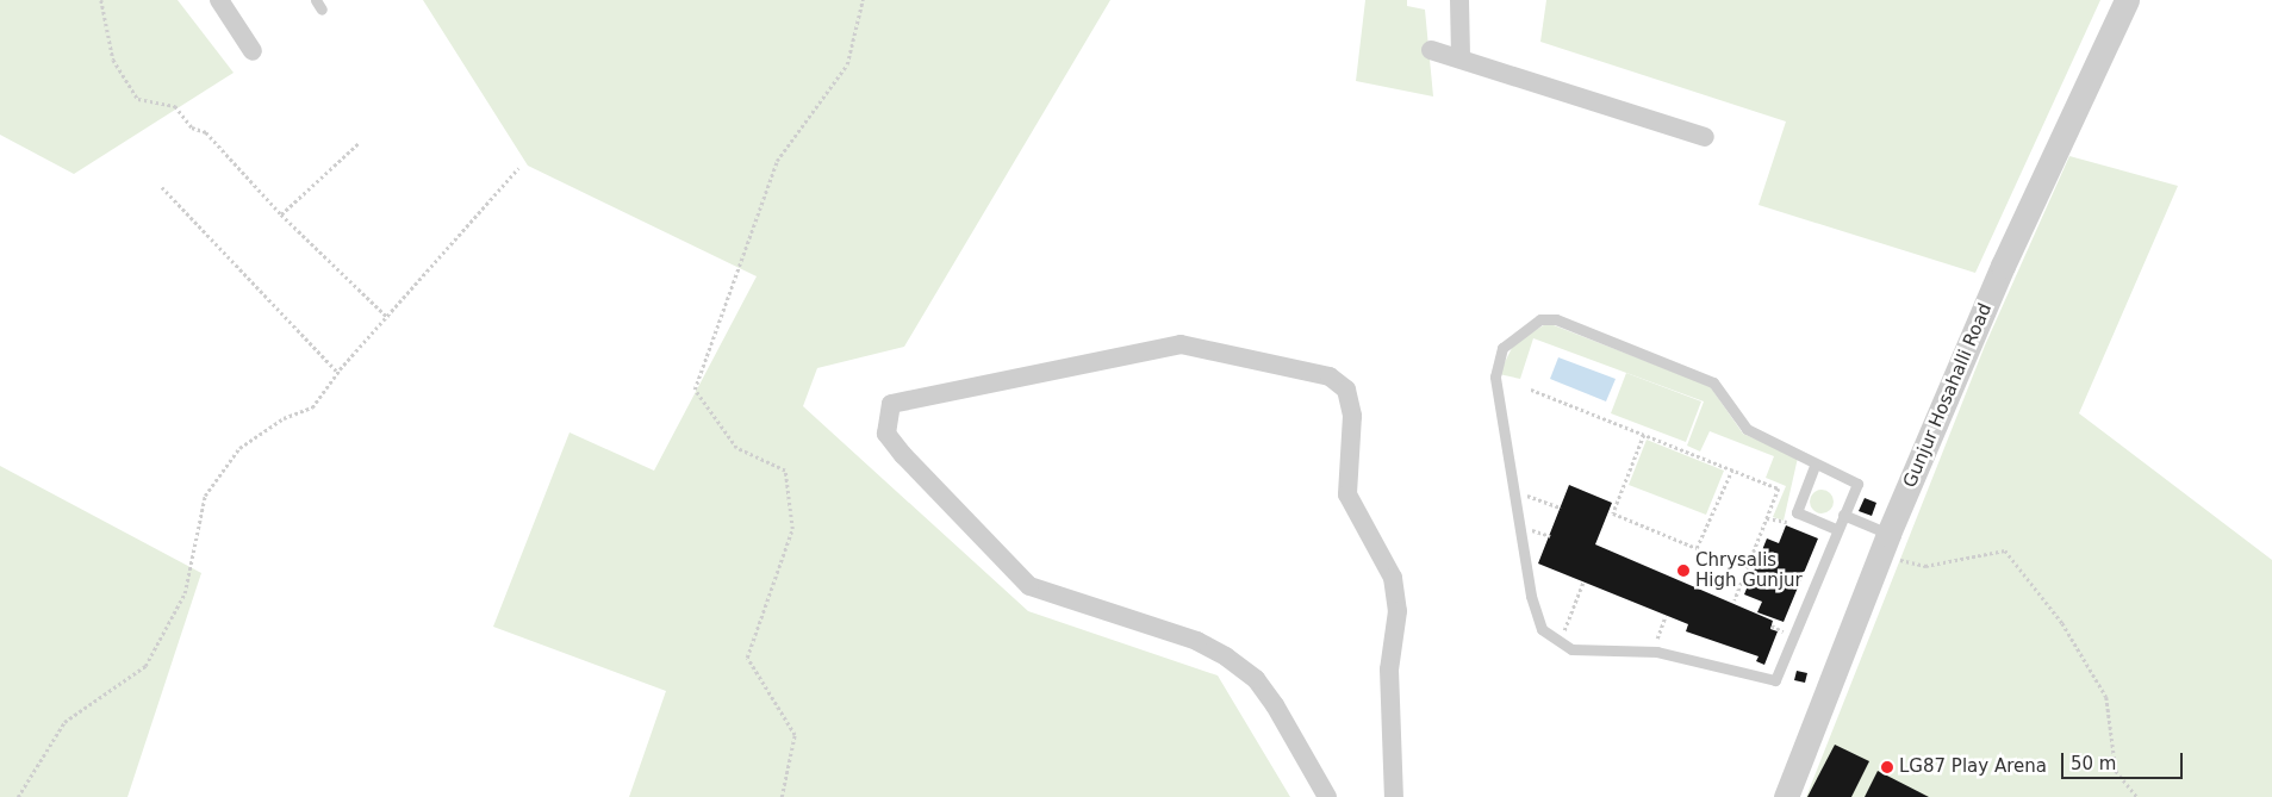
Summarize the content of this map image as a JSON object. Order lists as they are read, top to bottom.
{
  "streets": {
    "street": ["Gunjur Hosahalli Road"]
  },
  "places": ["Chrysalis High Gunjur", "LG87 Play Arena"],
  "scale_bar": "50 m"
}
